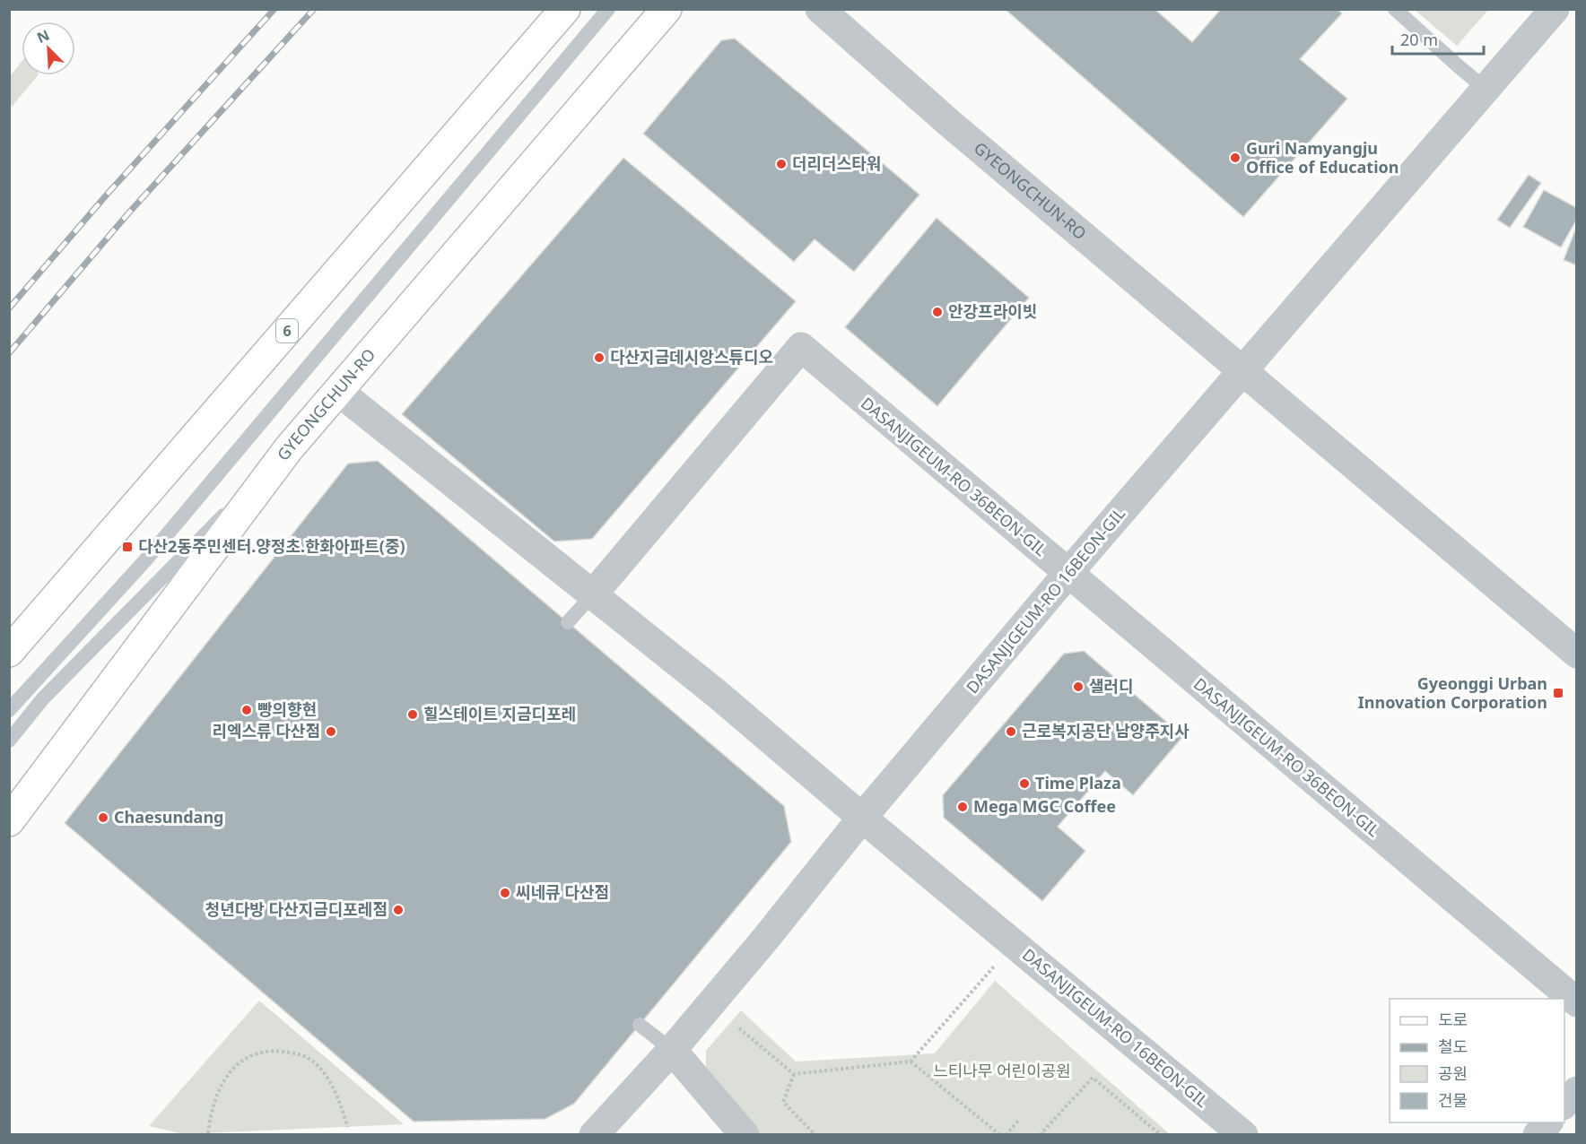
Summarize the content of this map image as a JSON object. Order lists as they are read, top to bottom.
{
  "streets": {
    "main road": ["GYEONGCHUN-RO", "6"],
    "street": ["DASANJIGEUM-RO 36BEON-GIL", "DASANJIGEUM-RO 16BEON-GIL"]
  },
  "crossings": [
    ["GYEONGCHUN-RO", "DASANJIGEUM-RO 16BEON-GIL"],
    ["DASANJIGEUM-RO 36BEON-GIL", "DASANJIGEUM-RO 16BEON-GIL"]
  ],
  "parks": ["느티나무 어린이공원"],
  "places": {
    "other": [
      "Guri Namyangju Office of Education",
      "더리더스타워",
      "안강프라이빗",
      "다산지금데시앙스튜디오",
      "샐러디",
      "빵의향현",
      "힐스테이트 지금디포레",
      "리엑스류 다산점",
      "근로복지공단 남양주지사",
      "Time Plaza",
      "Mega MGC Coffee",
      "Chaesundang",
      "씨네큐 다산점",
      "청년다방 다산지금디포레점"
    ],
    "transit": ["다산2동주민센터.양정초.한화아파트(중)", "Gyeonggi Urban Innovation Corporation"]
  },
  "legend": [
    "도로",
    "철도",
    "공원",
    "건물"
  ],
  "scale_bar": "20 m",
  "north": "top left"
}
